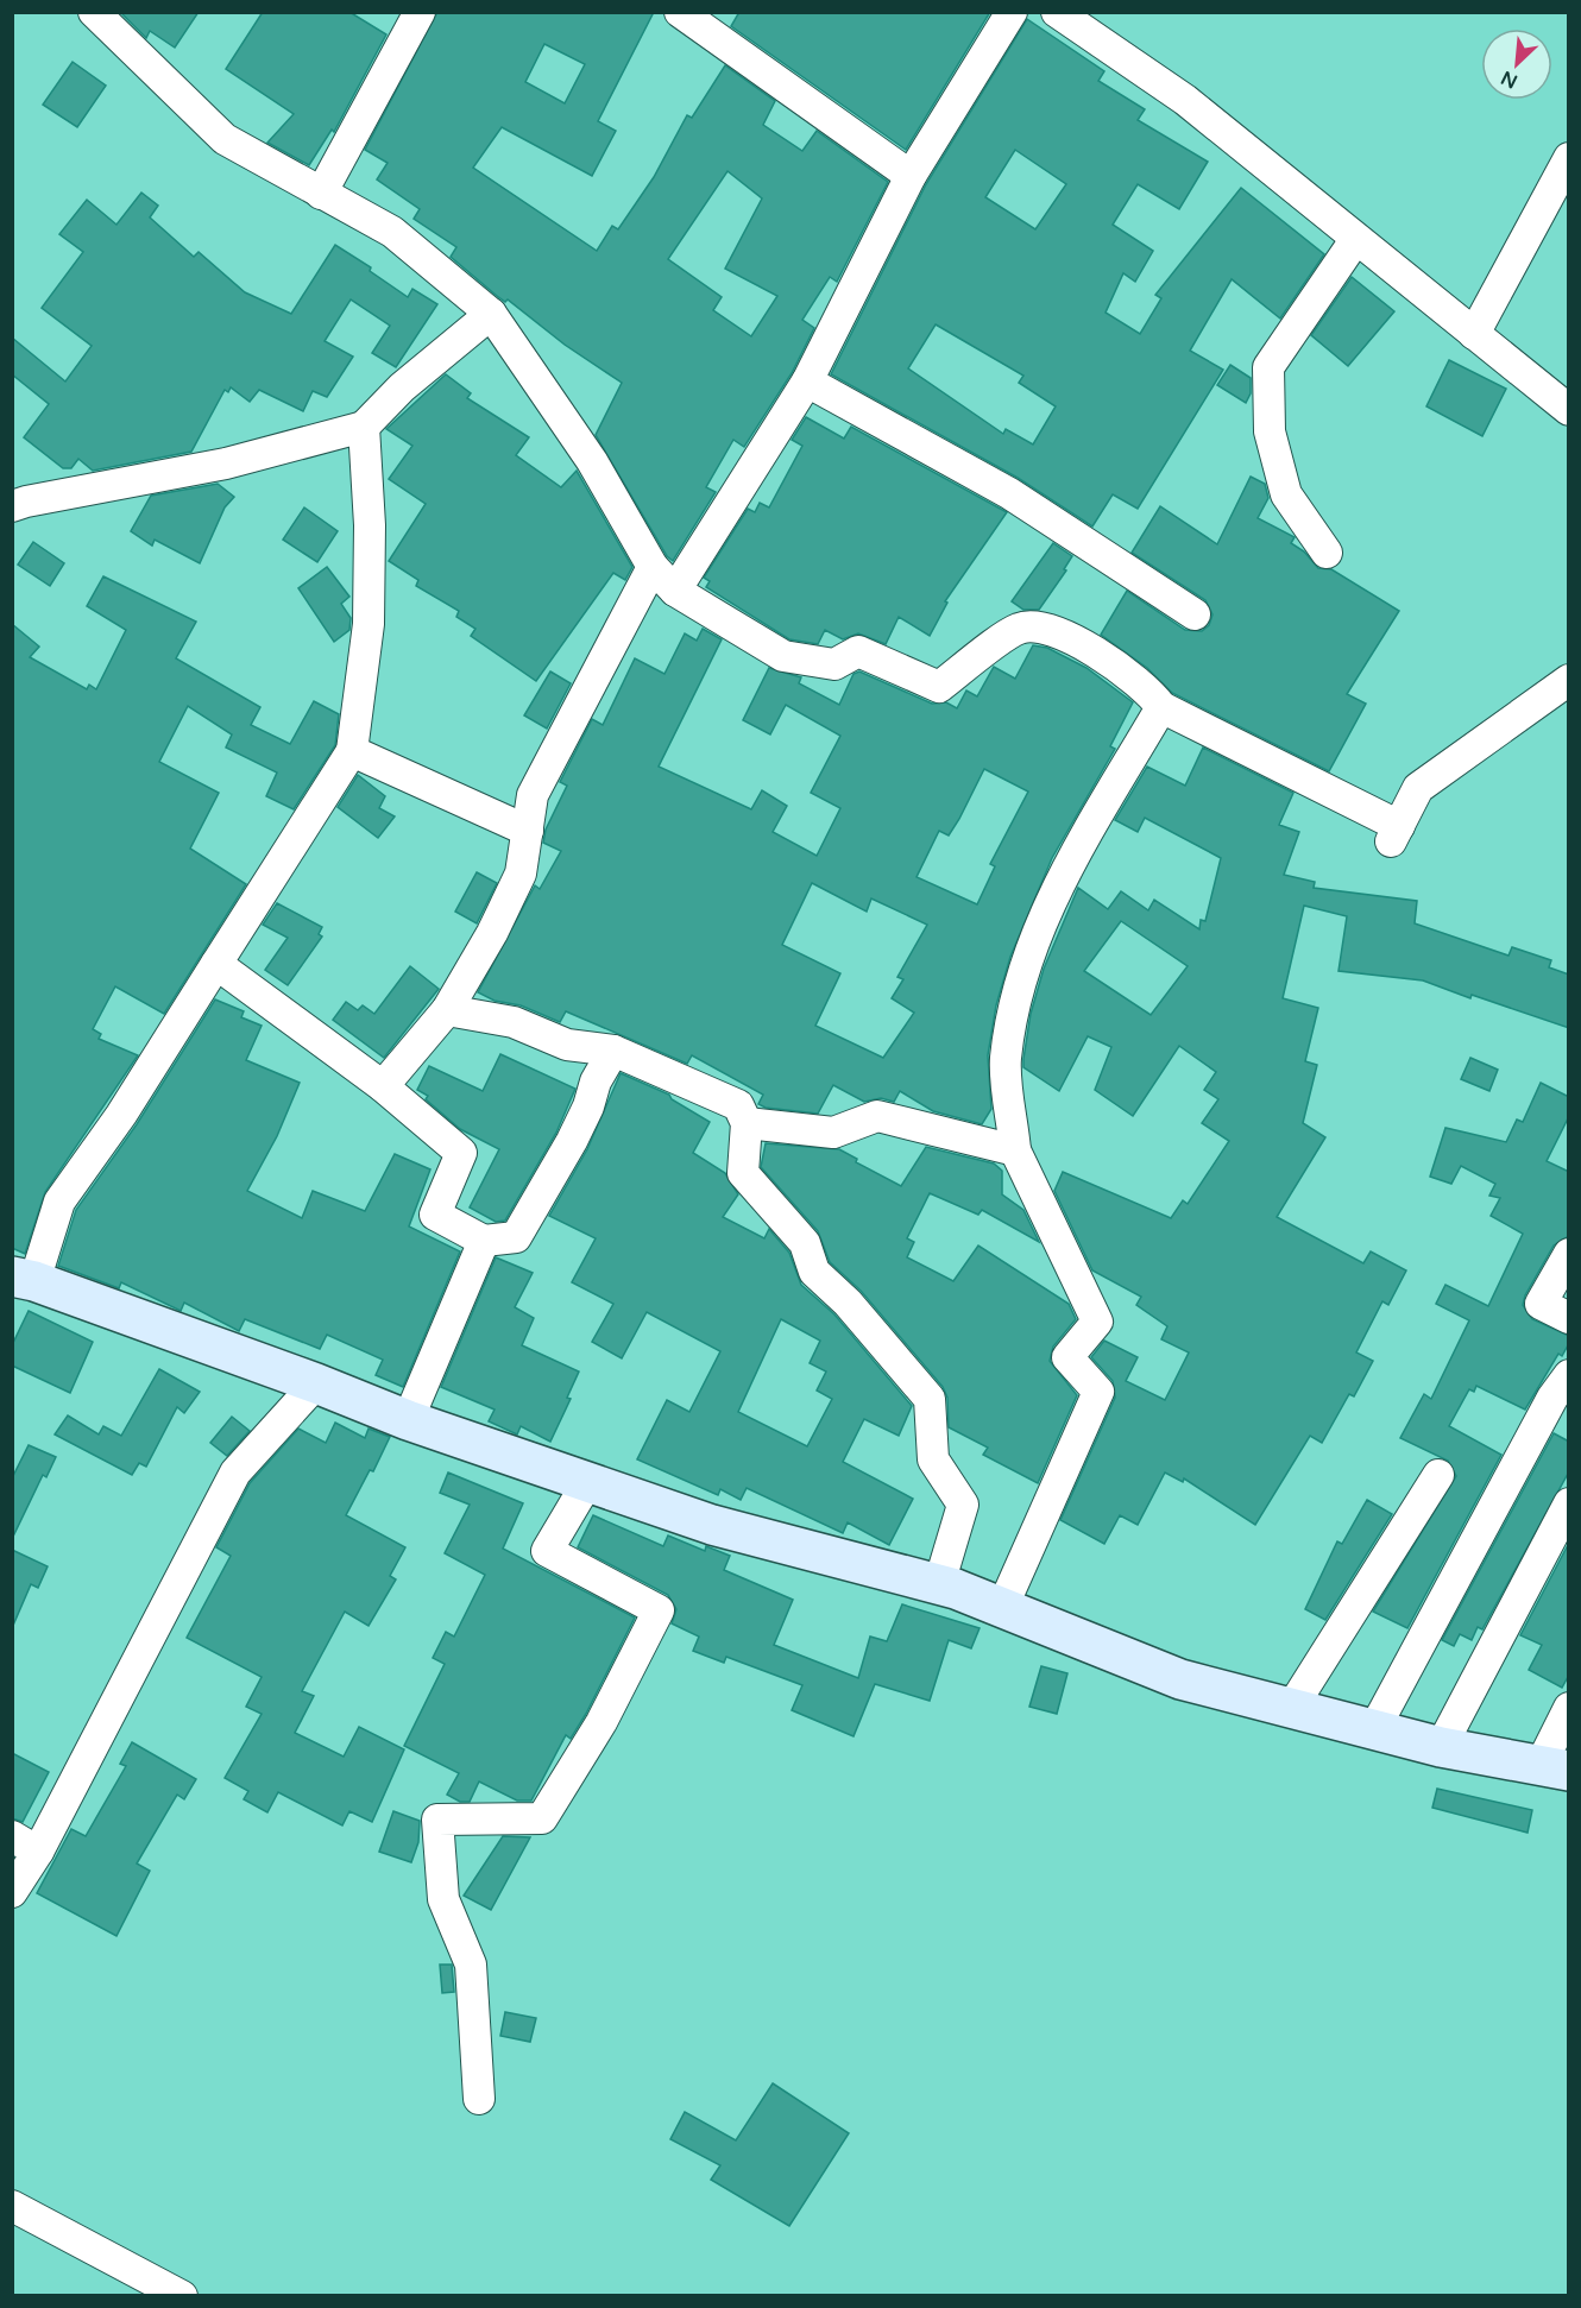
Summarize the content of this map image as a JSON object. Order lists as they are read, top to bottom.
{
  "north": "bottom left"
}
